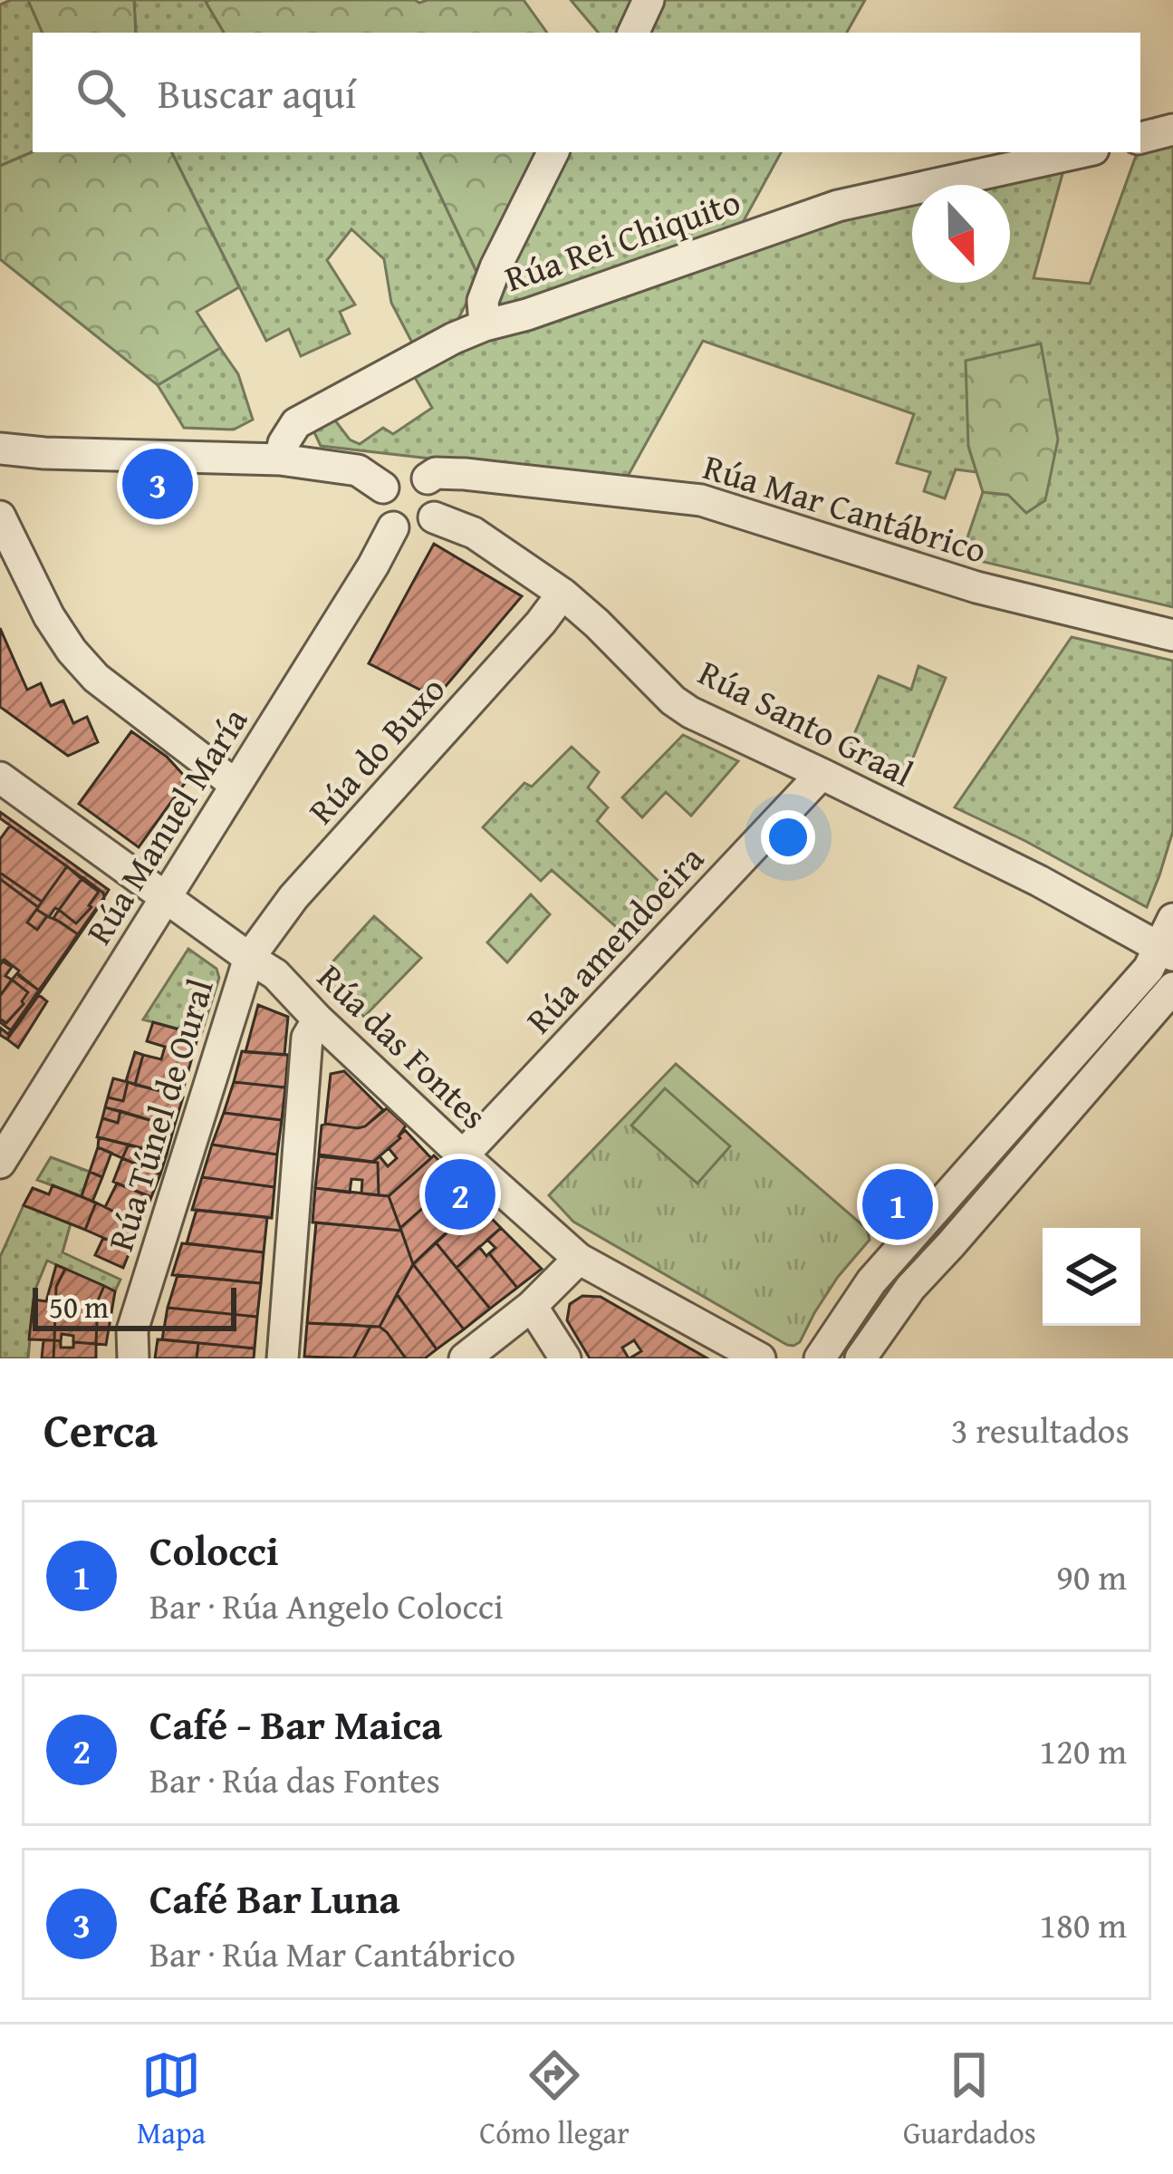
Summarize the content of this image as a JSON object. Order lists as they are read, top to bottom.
{
  "streets": {
    "street": [
      "Rúa Rei Chiquito",
      "Rúa Mar Cantábrico",
      "Rúa Santo Graal",
      "Rúa do Buxo",
      "Rúa Manuel María",
      "Rúa amendoeira",
      "Rúa das Fontes",
      "Rúa Túnel de Oural"
    ]
  },
  "crossings": [
    ["Rúa Mar Cantábrico", "Rúa Santo Graal"],
    ["Rúa Mar Cantábrico", "Rúa Manuel María"],
    ["Rúa Santo Graal", "Rúa do Buxo"],
    ["Rúa Santo Graal", "Rúa Manuel María"],
    ["Rúa Santo Graal", "Rúa amendoeira"],
    ["Rúa do Buxo", "Rúa das Fontes"],
    ["Rúa do Buxo", "Rúa Túnel de Oural"],
    ["Rúa Manuel María", "Rúa das Fontes"],
    ["Rúa amendoeira", "Rúa das Fontes"],
    ["Rúa das Fontes", "Rúa Túnel de Oural"]
  ],
  "scale_bar": "50 m",
  "north": "bottom",
  "page": {
    "search": "Buscar aquí",
    "pins": ["3", "2", "1"],
    "scale": "50 m",
    "heading": ["Cerca", "3 resultados"],
    "list": [
      {
        "mark": "1",
        "name": "Colocci",
        "note": "Bar · Rúa Angelo Colocci",
        "value": "90 m"
      },
      {
        "mark": "2",
        "name": "Café - Bar Maica",
        "note": "Bar · Rúa das Fontes",
        "value": "120 m"
      },
      {
        "mark": "3",
        "name": "Café Bar Luna",
        "note": "Bar · Rúa Mar Cantábrico",
        "value": "180 m"
      }
    ],
    "nav": ["Mapa", "Cómo llegar", "Guardados"]
  }
}
